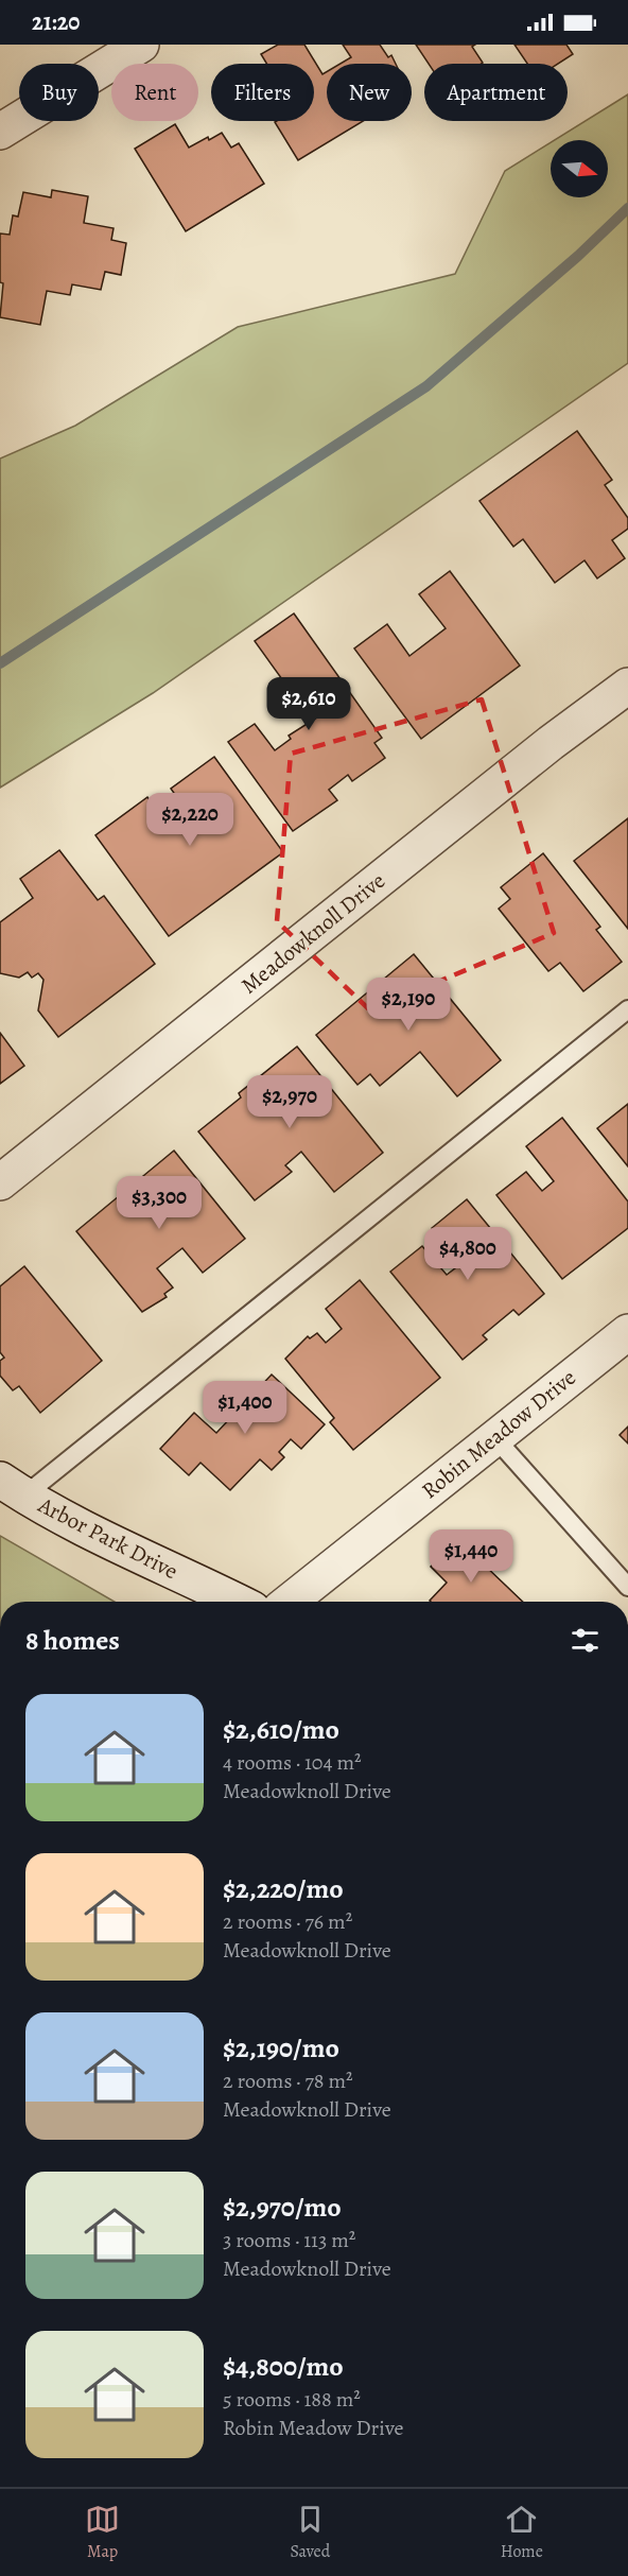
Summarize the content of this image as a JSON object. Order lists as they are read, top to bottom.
{
  "streets": {
    "street": ["Meadowknoll Drive", "Robin Meadow Drive", "Arbor Park Drive"]
  },
  "north": "right",
  "page": {
    "status": "21:20",
    "chip": [
      "Buy",
      "Rent",
      "Filters",
      "New",
      "Apartment"
    ],
    "price": [
      "$2,610",
      "$2,220",
      "$2,190",
      "$2,970",
      "$3,300",
      "$4,800",
      "$1,400",
      "$1,440"
    ],
    "heading": "8 homes",
    "list": [
      {
        "name": "$2,610/mo",
        "note": "4 rooms · 104 m² · Meadowknoll Drive"
      },
      {
        "name": "$2,220/mo",
        "note": "2 rooms · 76 m² · Meadowknoll Drive"
      },
      {
        "name": "$2,190/mo",
        "note": "2 rooms · 78 m² · Meadowknoll Drive"
      },
      {
        "name": "$2,970/mo",
        "note": "3 rooms · 113 m² · Meadowknoll Drive"
      },
      {
        "name": "$4,800/mo",
        "note": "5 rooms · 188 m² · Robin Meadow Drive"
      }
    ],
    "tabs": ["Map", "Saved", "Home"]
  }
}
